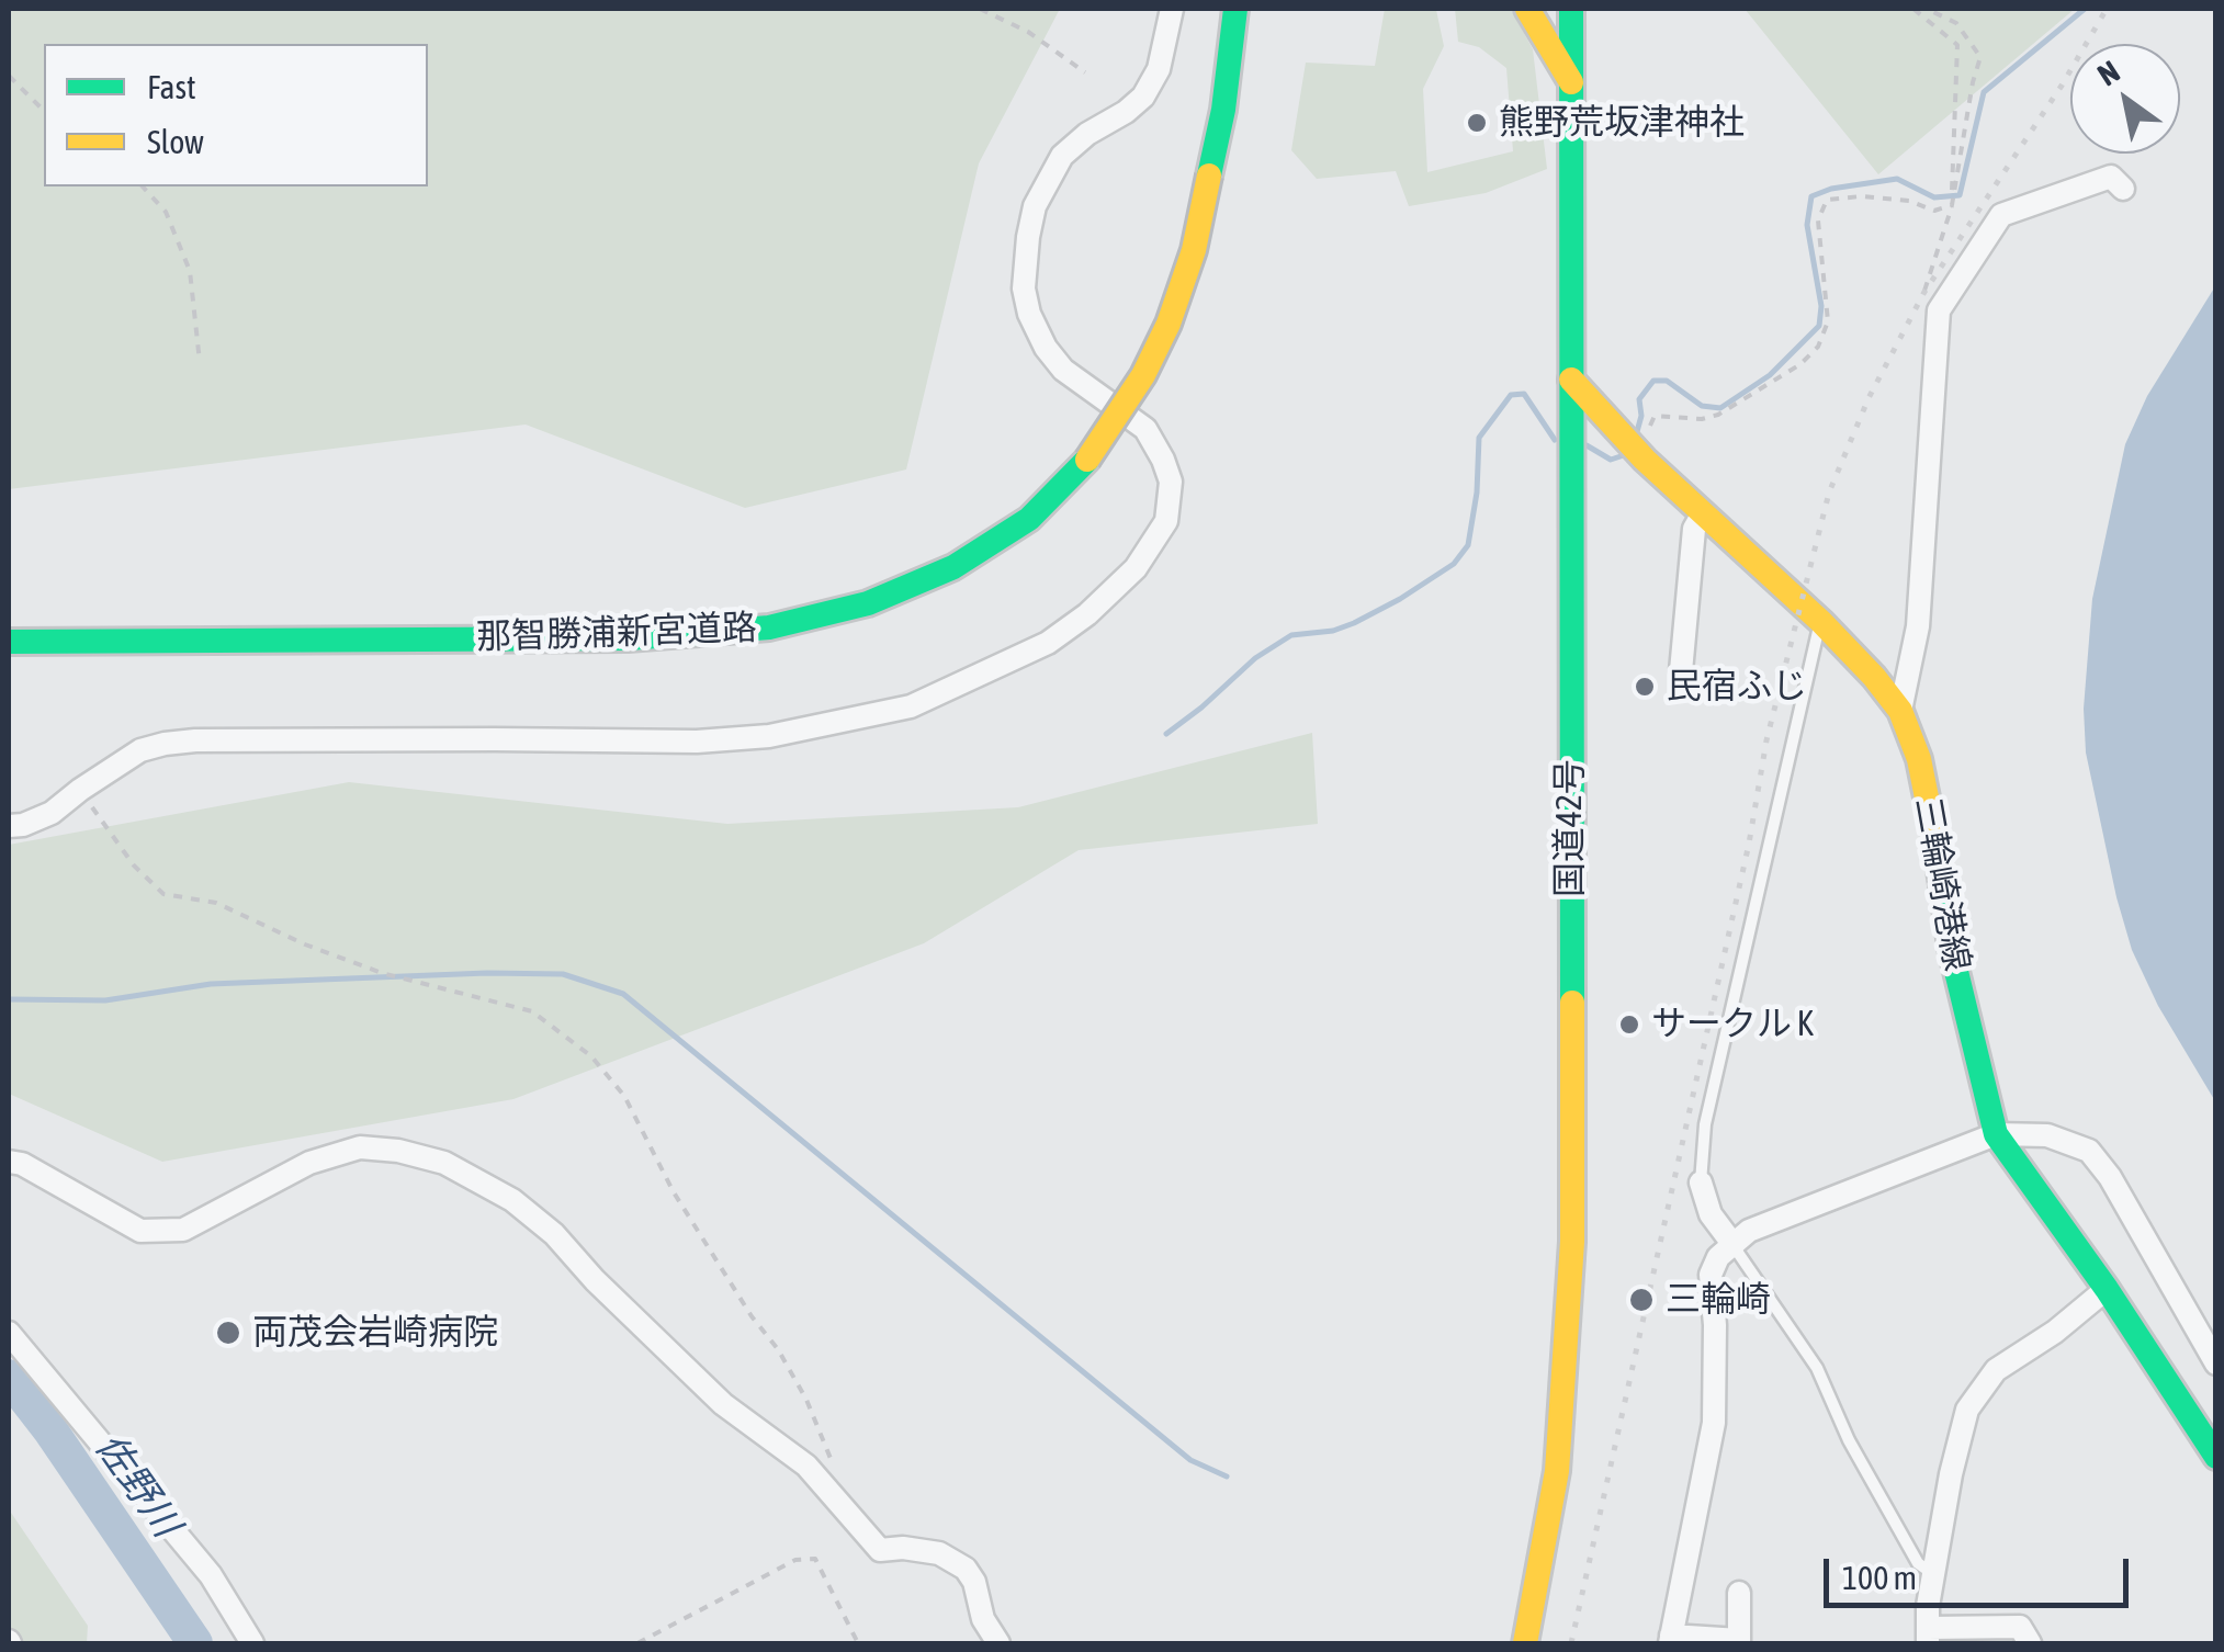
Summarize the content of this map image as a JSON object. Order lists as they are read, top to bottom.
{
  "streets": {
    "main road": ["那智勝浦新宮道路", "国道42号", "三輪崎港線"]
  },
  "crossings": [
    ["国道42号", "三輪崎港線"]
  ],
  "water": ["佐野川"],
  "places": [
    "熊野荒坂津神社",
    "民宿ふじ",
    "サークル K",
    "三輪崎",
    "両茂会岩崎病院"
  ],
  "legend": ["Fast", "Slow"],
  "scale_bar": "100 m",
  "north": "top left"
}
